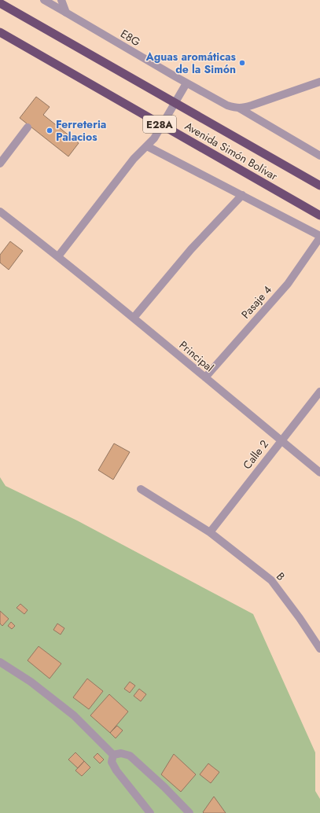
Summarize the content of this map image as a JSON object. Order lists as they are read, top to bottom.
{
  "streets": {
    "highway": ["E28A", "Avenida Simón Bolívar"],
    "street": [
      "E8G",
      "Pasaje 4",
      "Principal",
      "Calle 2",
      "B"
    ]
  },
  "crossings": [
    ["Pasaje 4", "Principal"],
    ["Principal", "Calle 2"],
    ["Calle 2", "B"]
  ],
  "places": ["Aguas aromáticas de la Simón", "Ferreteria Palacios"]
}
